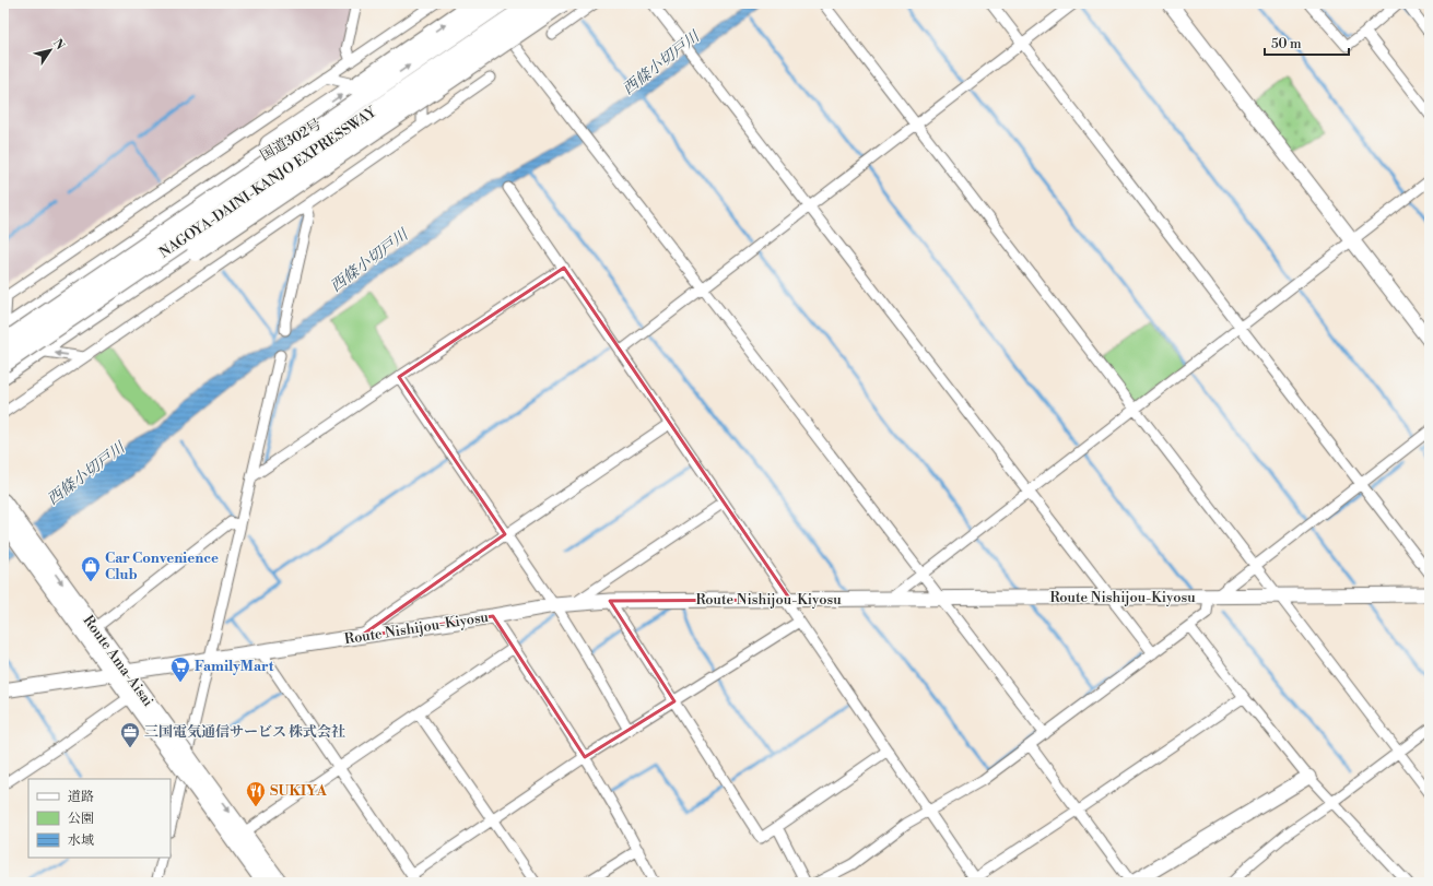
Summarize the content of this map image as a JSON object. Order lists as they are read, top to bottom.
{
  "streets": {
    "highway": ["国道302号", "NAGOYA-DAINI-KANJO EXPRESSWAY"],
    "main road": ["Route Nishijou-Kiyosu", "Route Ama-Aisai"]
  },
  "crossings": [
    ["国道302号", "NAGOYA-DAINI-KANJO EXPRESSWAY"],
    ["Route Nishijou-Kiyosu", "Route Ama-Aisai"]
  ],
  "water": ["西條小切戸川"],
  "places": {
    "shop": ["Car Convenience Club"],
    "supermarket": ["FamilyMart"],
    "office": ["三国電気通信サービス 株式会社"],
    "restaurant": ["SUKIYA"]
  },
  "legend": ["道路", "公園", "水域"],
  "scale_bar": "50 m",
  "north": "top right"
}
